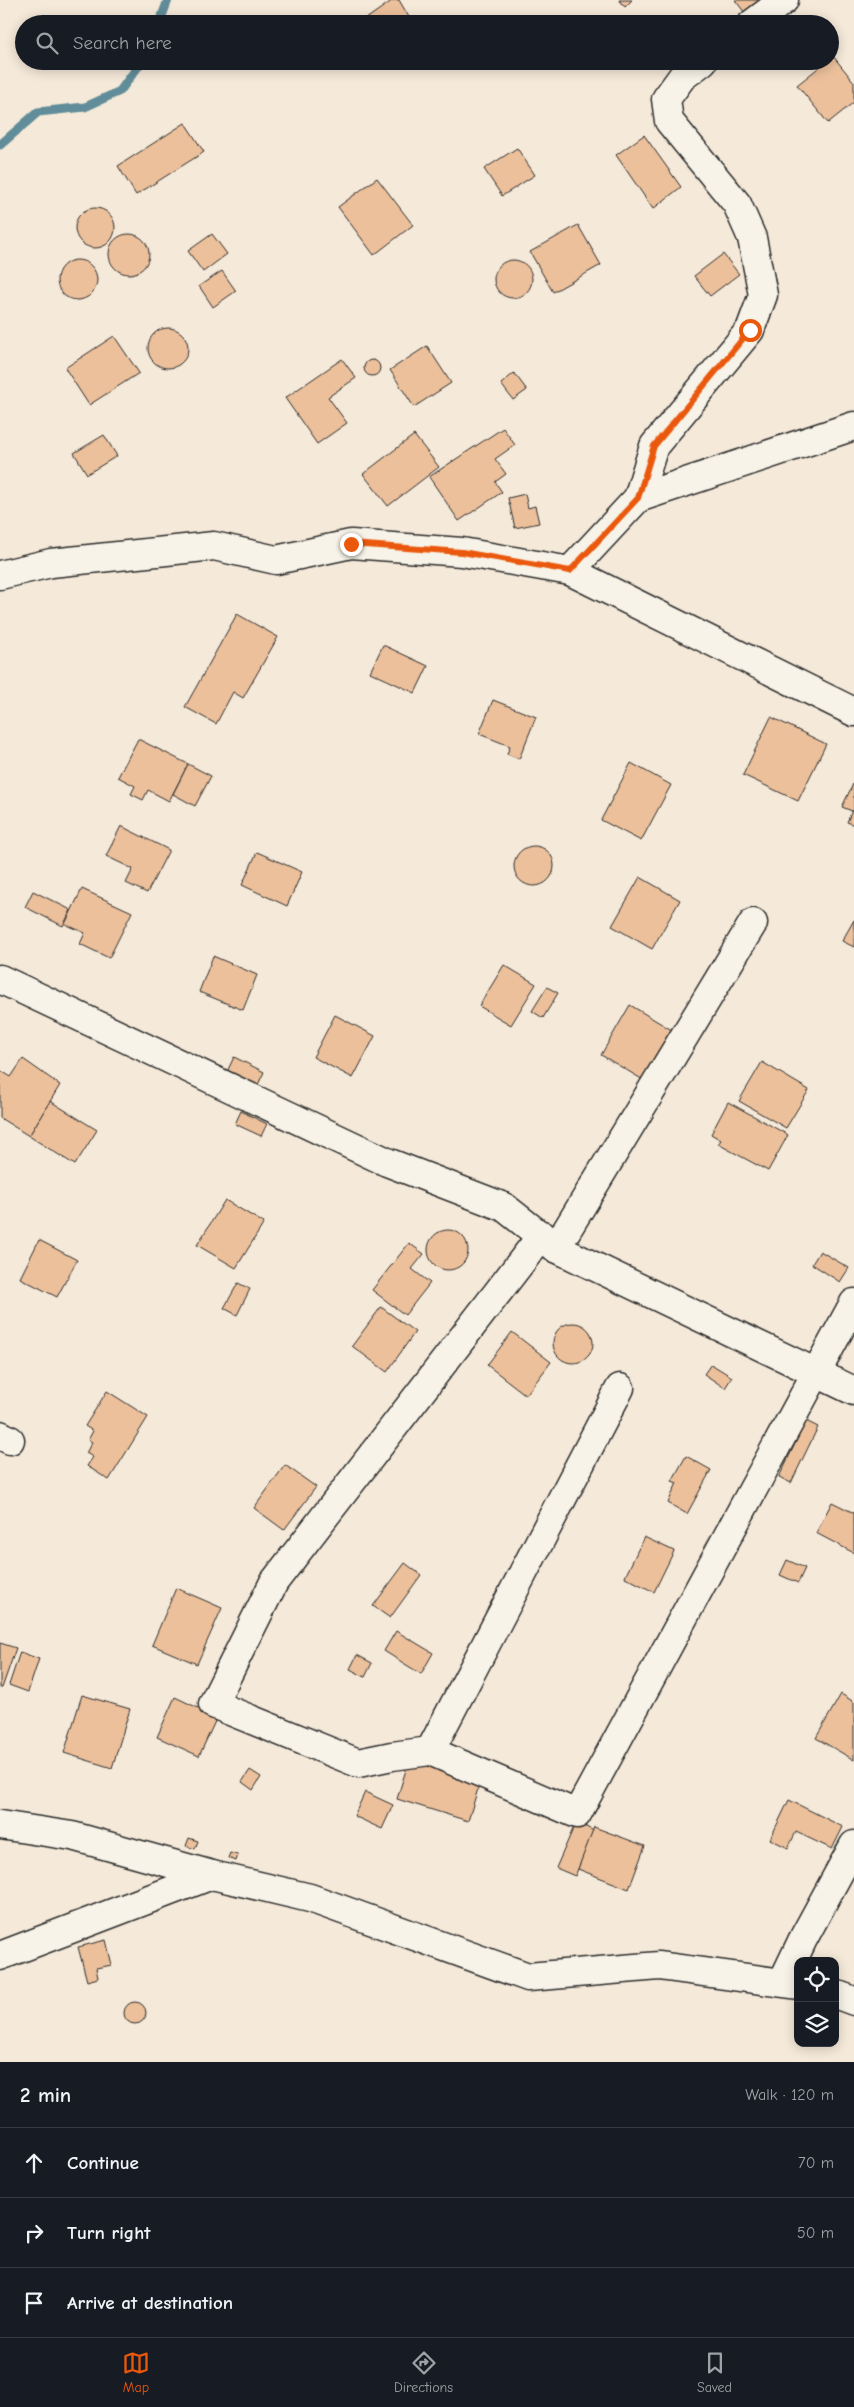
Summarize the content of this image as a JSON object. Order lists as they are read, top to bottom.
{
  "page": {
    "search": "Search here",
    "heading": ["2 min", "Walk · 120 m"],
    "list": [
      ["Continue", "70 m"],
      ["Turn right", "50 m"],
      "Arrive at destination"
    ],
    "nav": ["Map", "Directions", "Saved"]
  }
}
